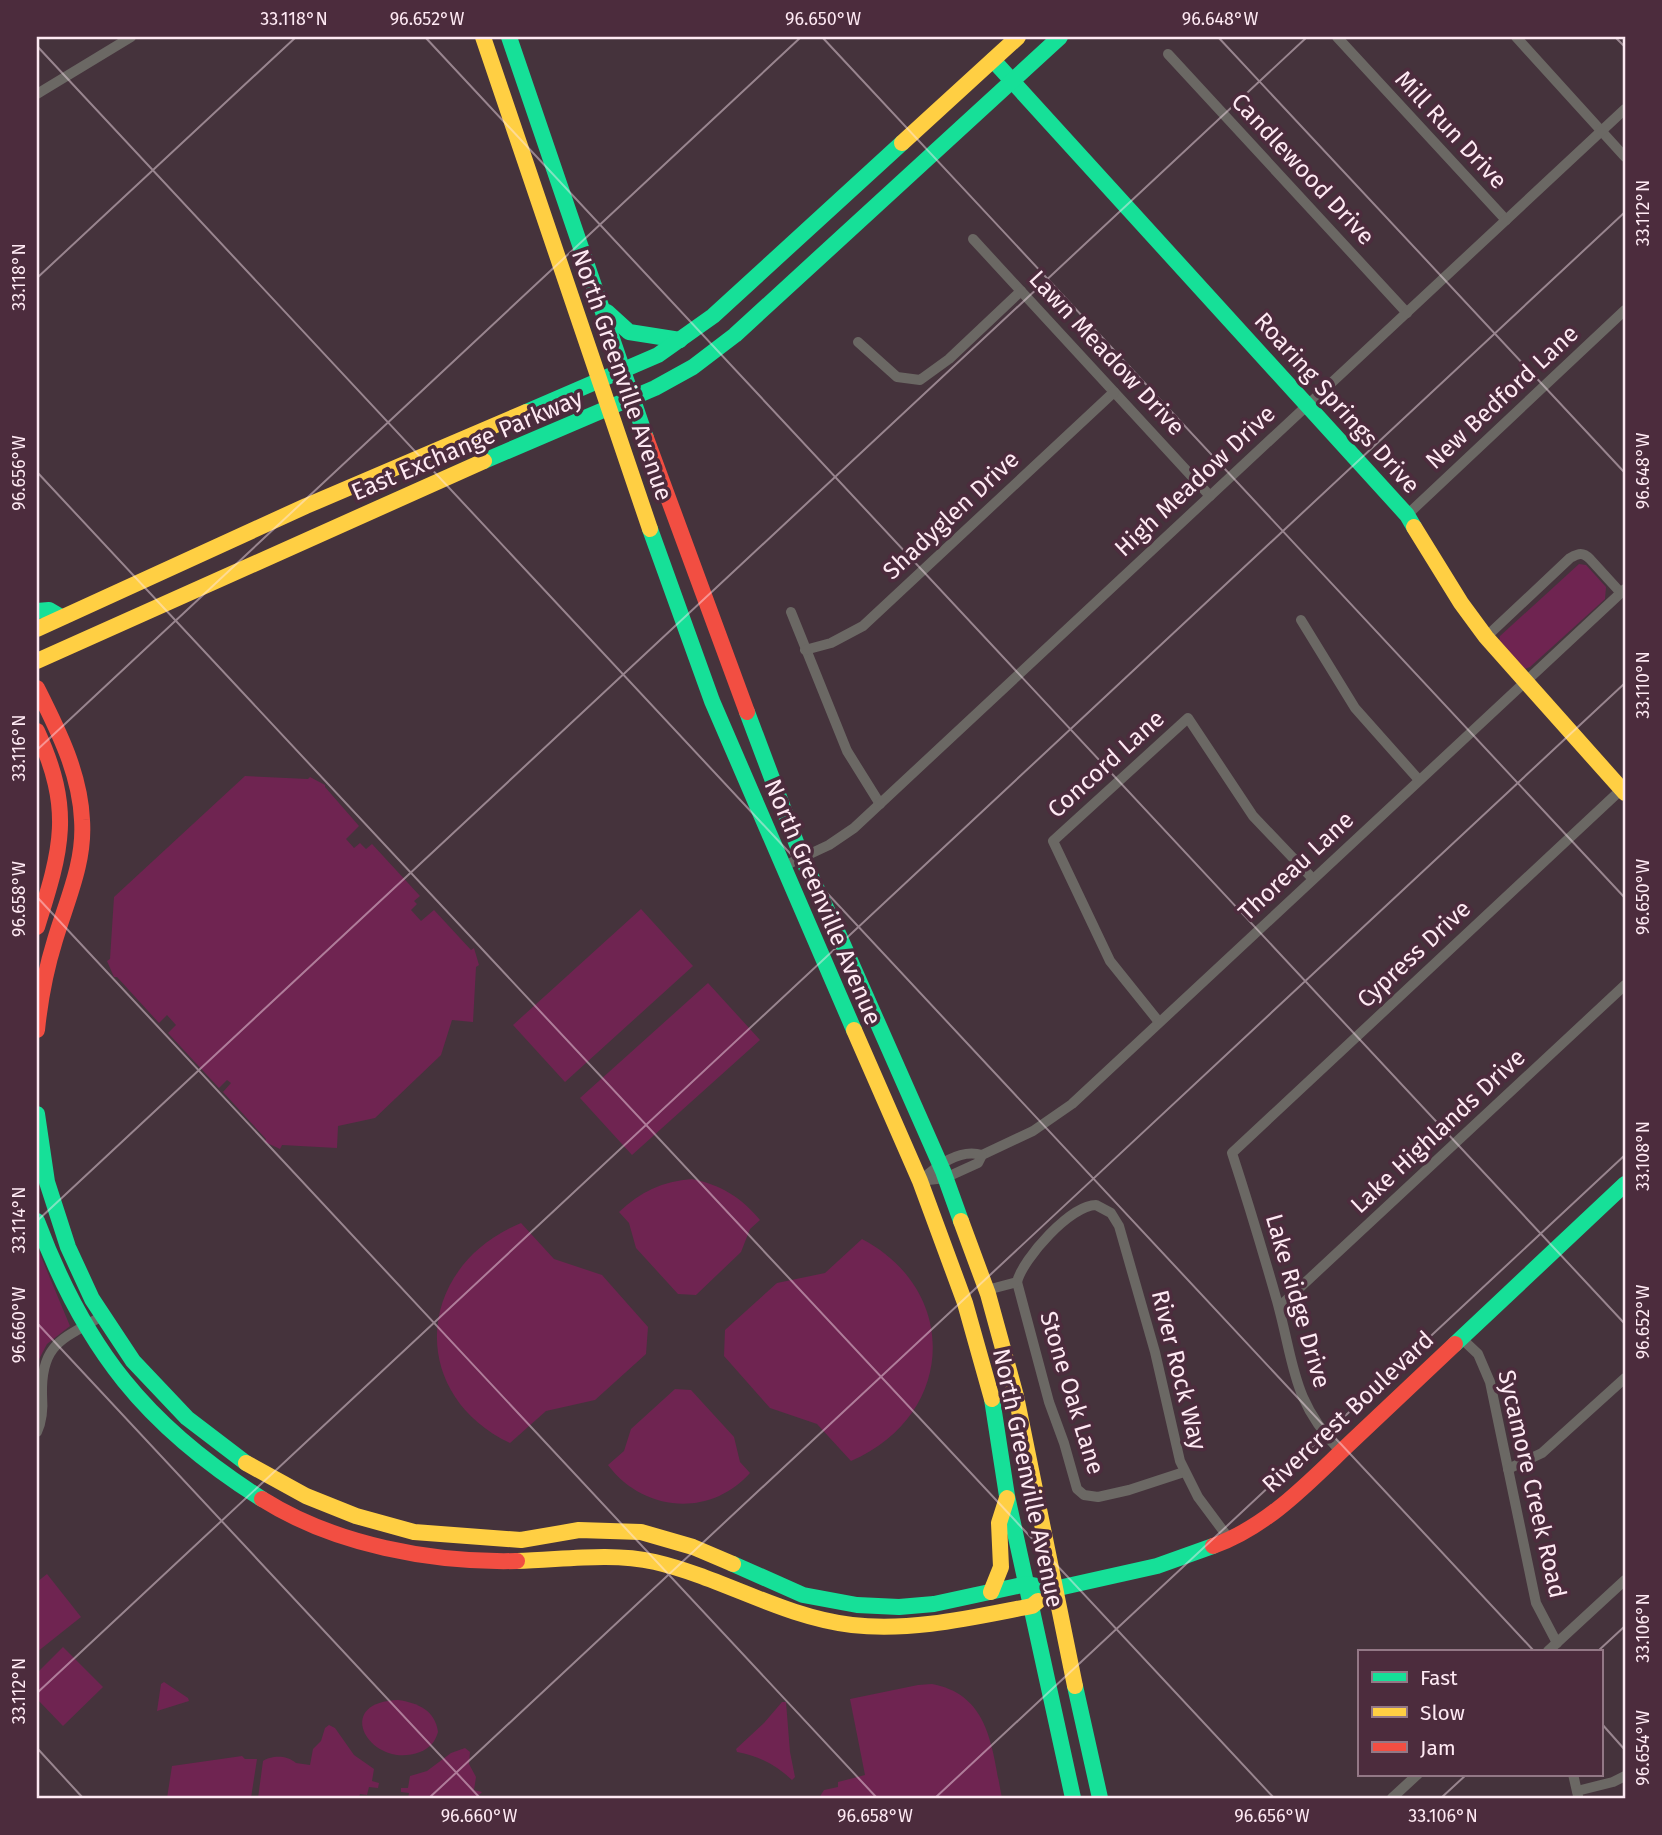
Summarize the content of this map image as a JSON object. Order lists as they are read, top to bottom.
{
  "streets": {
    "main road": [
      "North Greenville Avenue",
      "Roaring Springs Drive",
      "East Exchange Parkway",
      "Rivercrest Boulevard"
    ],
    "street": [
      "Mill Run Drive",
      "Candlewood Drive",
      "Lawn Meadow Drive",
      "New Bedford Lane",
      "High Meadow Drive",
      "Shadyglen Drive",
      "Concord Lane",
      "Thoreau Lane",
      "Cypress Drive",
      "Lake Highlands Drive",
      "Lake Ridge Drive",
      "River Rock Way",
      "Stone Oak Lane",
      "Sycamore Creek Road"
    ]
  },
  "crossings": [
    ["Mill Run Drive", "High Meadow Drive"],
    ["Candlewood Drive", "High Meadow Drive"],
    ["Lawn Meadow Drive", "High Meadow Drive"],
    ["Lawn Meadow Drive", "Shadyglen Drive"],
    ["North Greenville Avenue", "East Exchange Parkway"],
    ["North Greenville Avenue", "High Meadow Drive"],
    ["North Greenville Avenue", "Thoreau Lane"],
    ["North Greenville Avenue", "Rivercrest Boulevard"],
    ["New Bedford Lane", "Roaring Springs Drive"],
    ["Roaring Springs Drive", "East Exchange Parkway"],
    ["Roaring Springs Drive", "High Meadow Drive"],
    ["Roaring Springs Drive", "Thoreau Lane"],
    ["Roaring Springs Drive", "Cypress Drive"],
    ["Concord Lane", "Thoreau Lane"],
    ["Cypress Drive", "Lake Ridge Drive"],
    ["Lake Highlands Drive", "Lake Ridge Drive"],
    ["Lake Ridge Drive", "Rivercrest Boulevard"],
    ["River Rock Way", "Stone Oak Lane"],
    ["River Rock Way", "Rivercrest Boulevard"],
    ["Rivercrest Boulevard", "Sycamore Creek Road"]
  ],
  "legend": ["Fast", "Slow", "Jam"],
  "coordinates": [
    "33.118°N",
    "96.652°W",
    "96.650°W",
    "96.648°W",
    "33.112°N",
    "96.656°W",
    "33.110°N",
    "33.116°N",
    "96.658°W",
    "33.108°N",
    "33.114°N",
    "96.660°W",
    "33.106°N",
    "96.654°W"
  ]
}
